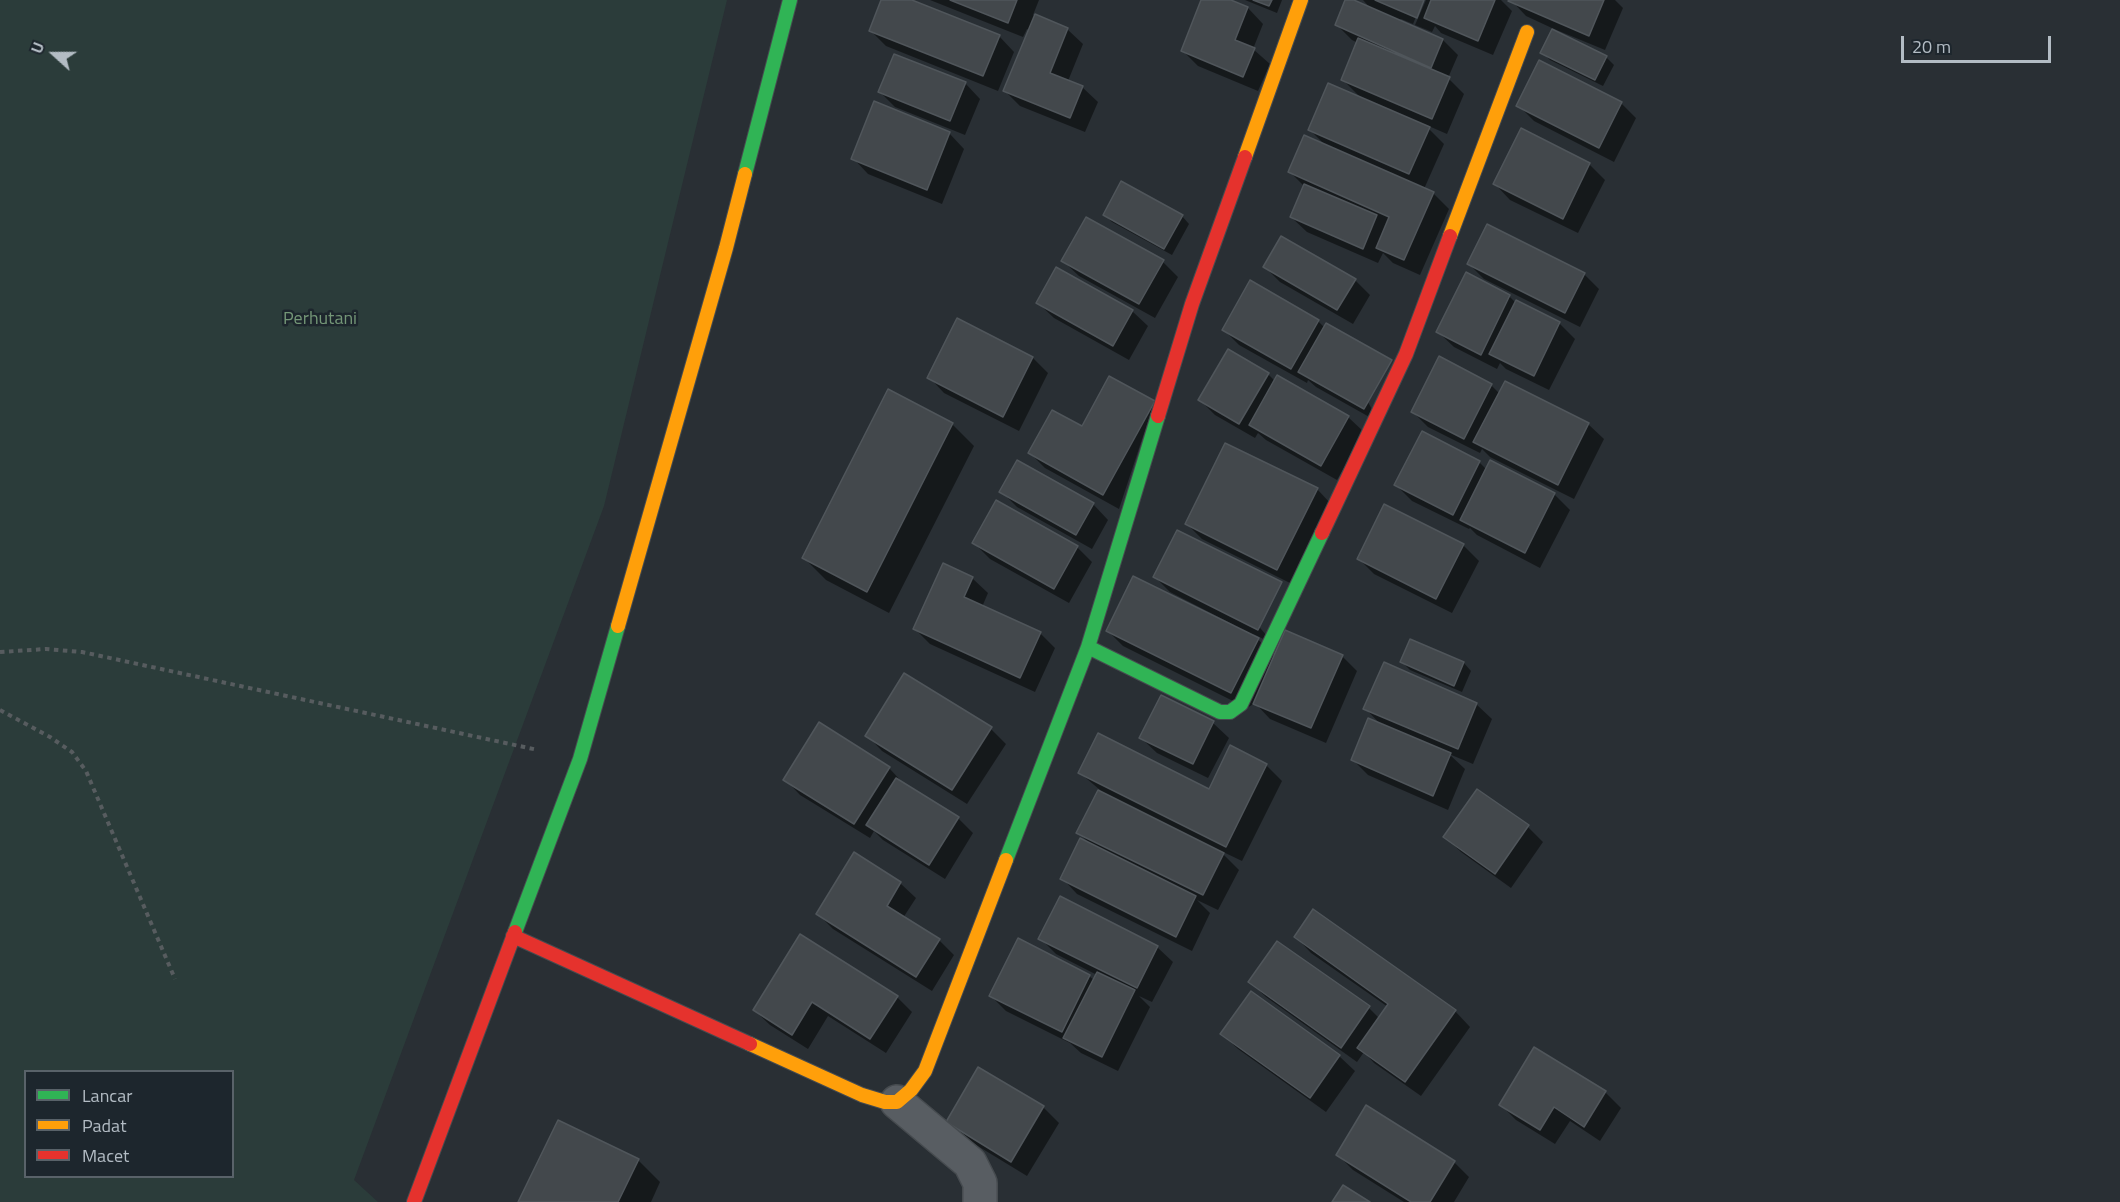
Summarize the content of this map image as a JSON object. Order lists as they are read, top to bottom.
{
  "parks": ["Perhutani"],
  "legend": ["Lancar", "Padat", "Macet"],
  "scale_bar": "20 m",
  "north": "left"
}
